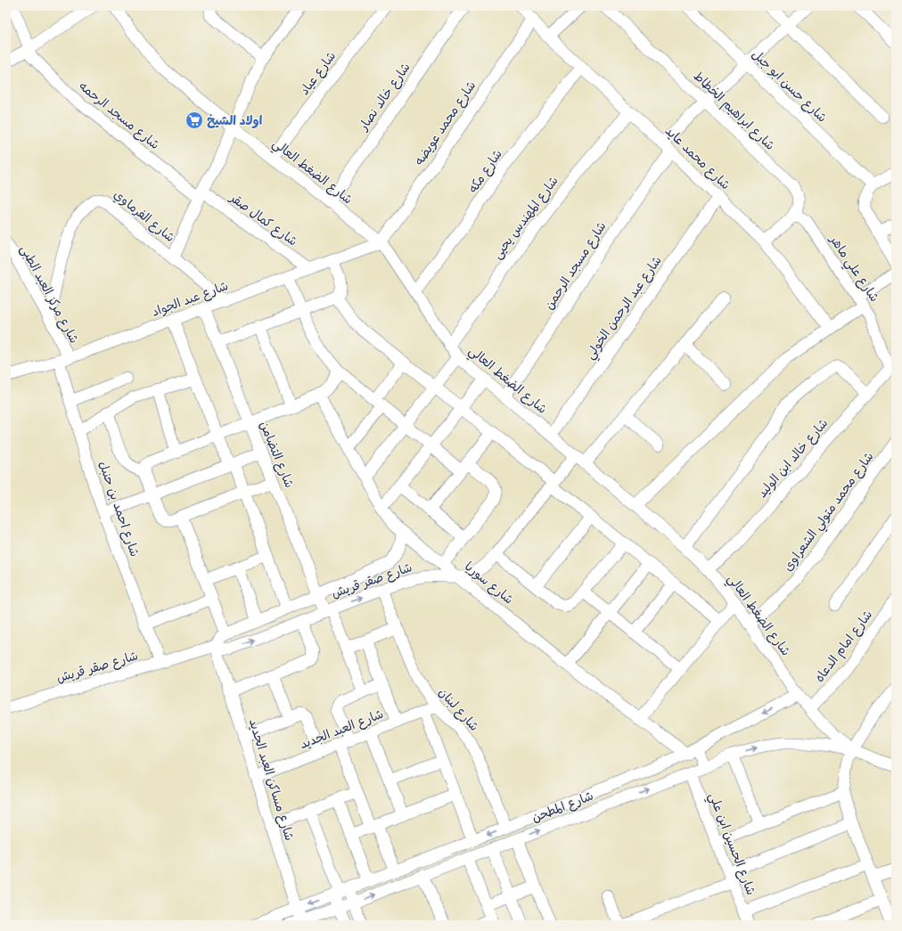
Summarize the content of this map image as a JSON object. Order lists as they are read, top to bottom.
{
  "streets": {
    "street": [
      "شارع عياد",
      "شارع حسن ابو جبل",
      "شارع خالد نصار",
      "شارع ابراهيم الخطاط",
      "شارع مسجد الرحمه",
      "شارع محمد عويضه",
      "شارع محمد عايد",
      "شارع الضغط العالي",
      "شارع مكه",
      "شارع الفرماوي",
      "شارع المهندس يحيى",
      "شارع كمال صقر",
      "شارع مسجد الرحمن",
      "شارع علي ماهر",
      "شارع مركز العبد الطبى",
      "شارع عبد الجواد",
      "شارع عبد الرحمن الخولي",
      "شارع التضامن",
      "شارع خالد ابن الوليد",
      "شارع احمد بن حنبل",
      "شارع محمد متولي الشعراوى",
      "شارع صقر قريش",
      "شارع سوريا",
      "شارع امام الدعاه",
      "شارع لبنان",
      "شارع العبد الجديد",
      "شارع مساكن العبد الجديد",
      "شارع المطحن",
      "شارع الحسين ابن علي"
    ]
  },
  "crossings": [
    ["شارع عياد", "شارع الضغط العالي"],
    ["شارع خالد نصار", "شارع الضغط العالي"],
    ["شارع ابراهيم الخطاط", "شارع علي ماهر"],
    ["شارع مسجد الرحمه", "شارع كمال صقر"],
    ["شارع محمد عويضه", "شارع محمد عايد"],
    ["شارع محمد عويضه", "شارع الضغط العالي"],
    ["شارع محمد عويضه", "شارع عبد الجواد"],
    ["شارع محمد عايد", "شارع مكه"],
    ["شارع محمد عايد", "شارع المهندس يحيى"],
    ["شارع محمد عايد", "شارع مسجد الرحمن"],
    ["شارع محمد عايد", "شارع عبد الرحمن الخولي"],
    ["شارع الضغط العالي", "شارع مكه"],
    ["شارع الضغط العالي", "شارع المهندس يحيى"],
    ["شارع الضغط العالي", "شارع مسجد الرحمن"],
    ["شارع الضغط العالي", "شارع عبد الجواد"],
    ["شارع الضغط العالي", "شارع عبد الرحمن الخولي"],
    ["شارع الضغط العالي", "شارع خالد ابن الوليد"],
    ["شارع الضغط العالي", "شارع محمد متولي الشعراوى"],
    ["شارع الضغط العالي", "شارع صقر قريش"],
    ["شارع الضغط العالي", "شارع امام الدعاه"],
    ["شارع الضغط العالي", "شارع المطحن"],
    ["شارع الفرماوي", "شارع مركز العبد الطبى"],
    ["شارع الفرماوي", "شارع عبد الجواد"],
    ["شارع كمال صقر", "شارع عبد الجواد"],
    ["شارع علي ماهر", "شارع خالد ابن الوليد"],
    ["شارع مركز العبد الطبى", "شارع عبد الجواد"],
    ["شارع مركز العبد الطبى", "شارع احمد بن حنبل"],
    ["شارع عبد الجواد", "شارع التضامن"],
    ["شارع عبد الجواد", "شارع احمد بن حنبل"],
    ["شارع التضامن", "شارع صقر قريش"],
    ["شارع احمد بن حنبل", "شارع صقر قريش"],
    ["شارع صقر قريش", "شارع سوريا"],
    ["شارع صقر قريش", "شارع لبنان"],
    ["شارع صقر قريش", "شارع مساكن العبد الجديد"],
    ["شارع سوريا", "شارع المطحن"],
    ["شارع لبنان", "شارع العبد الجديد"],
    ["شارع لبنان", "شارع المطحن"],
    ["شارع العبد الجديد", "شارع مساكن العبد الجديد"],
    ["شارع مساكن العبد الجديد", "شارع المطحن"],
    ["شارع المطحن", "شارع الحسين ابن علي"]
  ],
  "places": {
    "supermarket": ["اولاد الشيخ"]
  }
}
